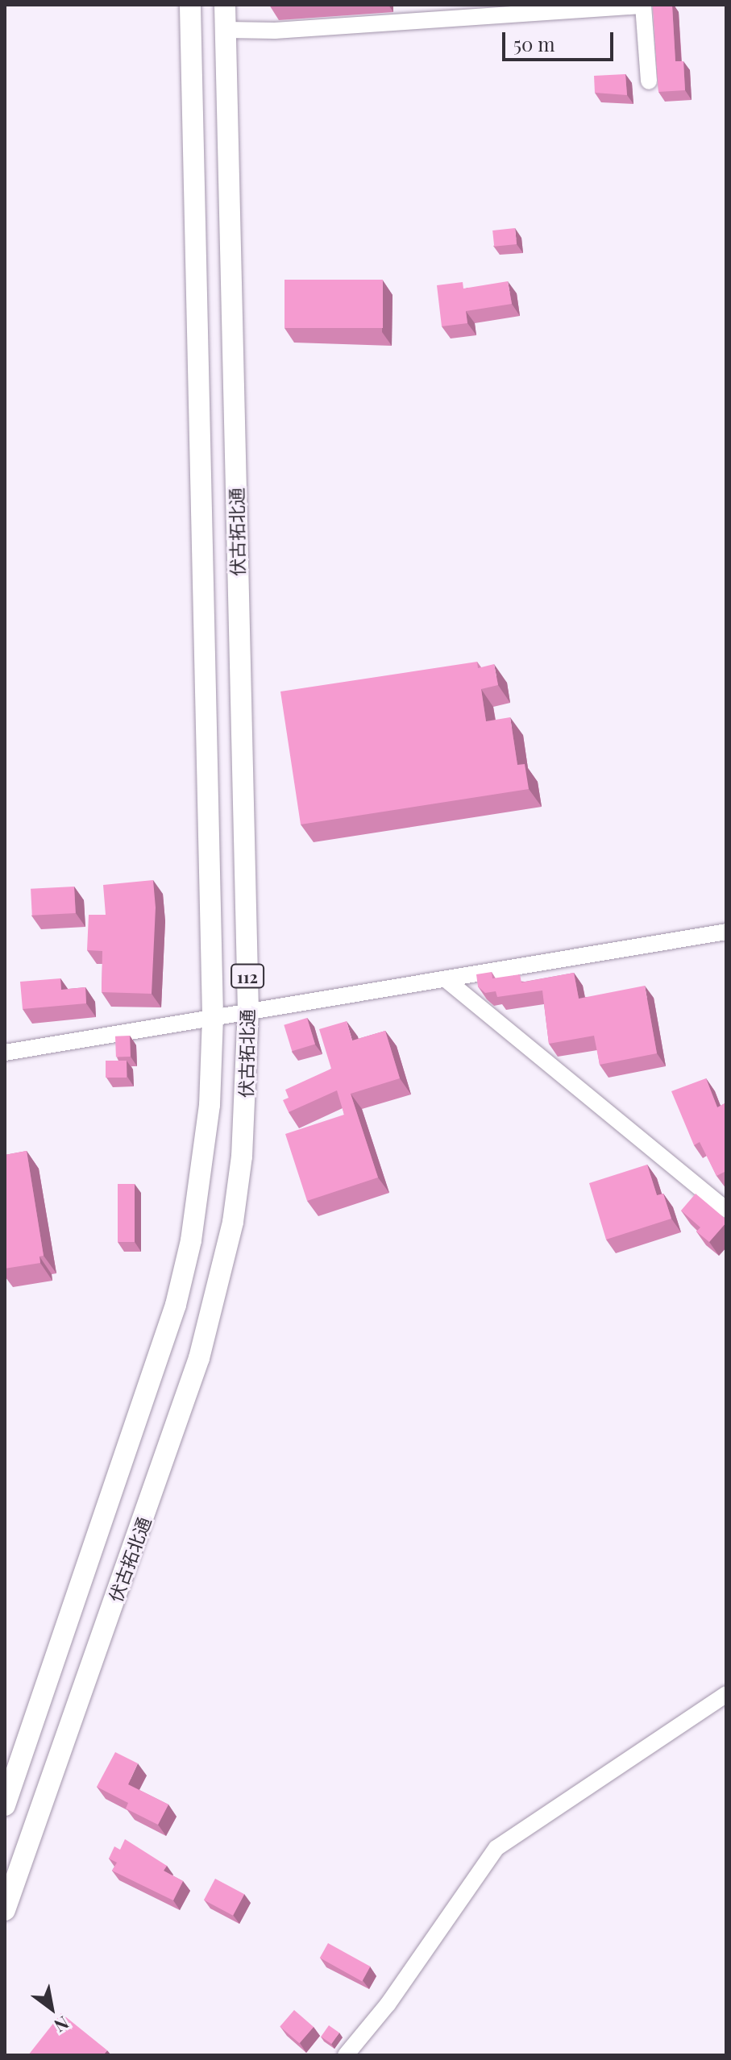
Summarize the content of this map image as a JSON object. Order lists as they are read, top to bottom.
{
  "streets": {
    "main road": ["伏古拓北通", "112"]
  },
  "scale_bar": "50 m",
  "north": "bottom right"
}
